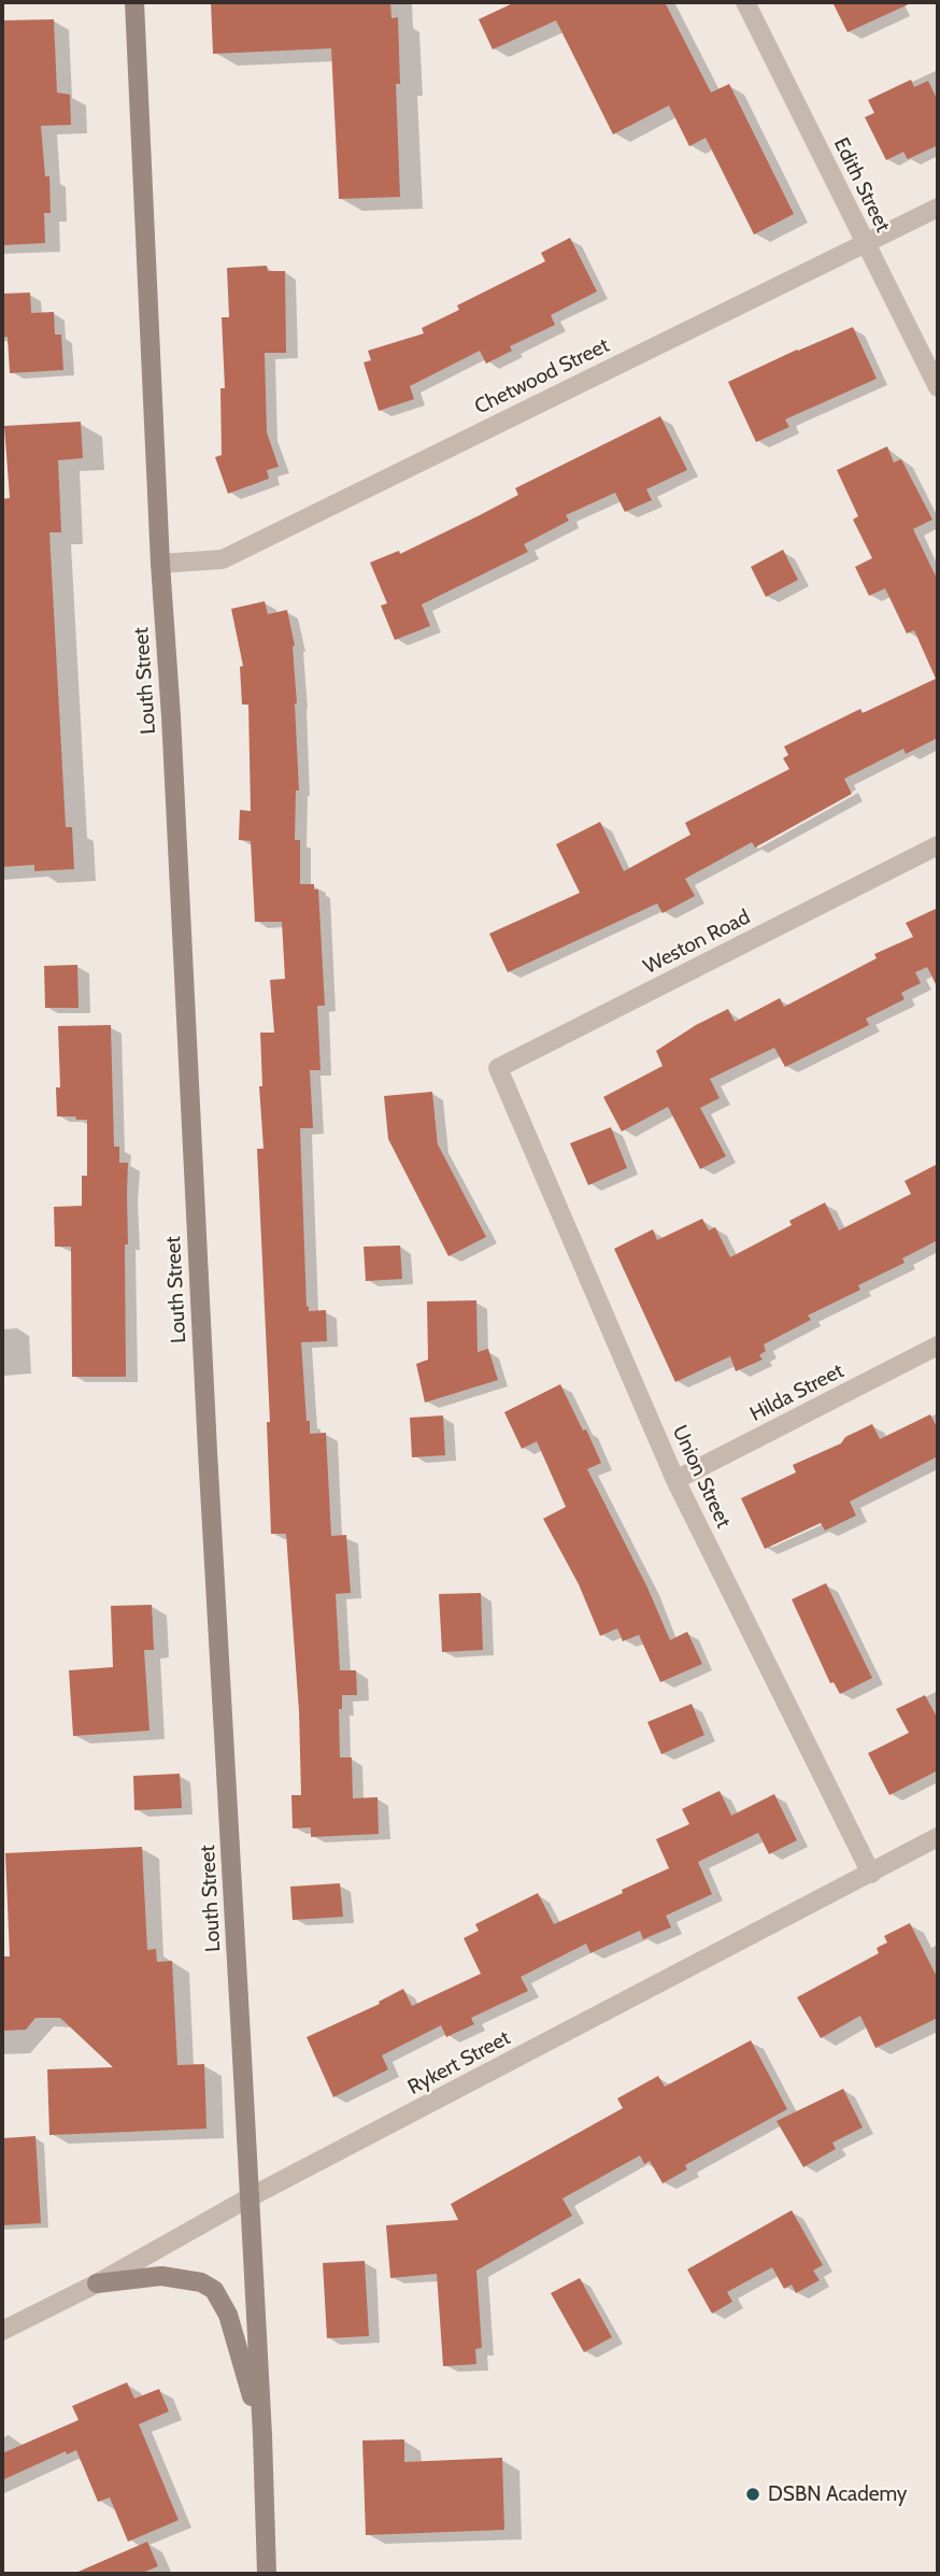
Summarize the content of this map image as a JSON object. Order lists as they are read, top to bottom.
{
  "streets": {
    "main road": ["Louth Street"],
    "street": [
      "Edith Street",
      "Chetwood Street",
      "Weston Road",
      "Hilda Street",
      "Union Street",
      "Rykert Street"
    ]
  },
  "crossings": [
    ["Edith Street", "Chetwood Street"],
    ["Chetwood Street", "Louth Street"],
    ["Louth Street", "Rykert Street"],
    ["Weston Road", "Union Street"],
    ["Hilda Street", "Union Street"],
    ["Union Street", "Rykert Street"]
  ],
  "places": ["DSBN Academy"]
}
